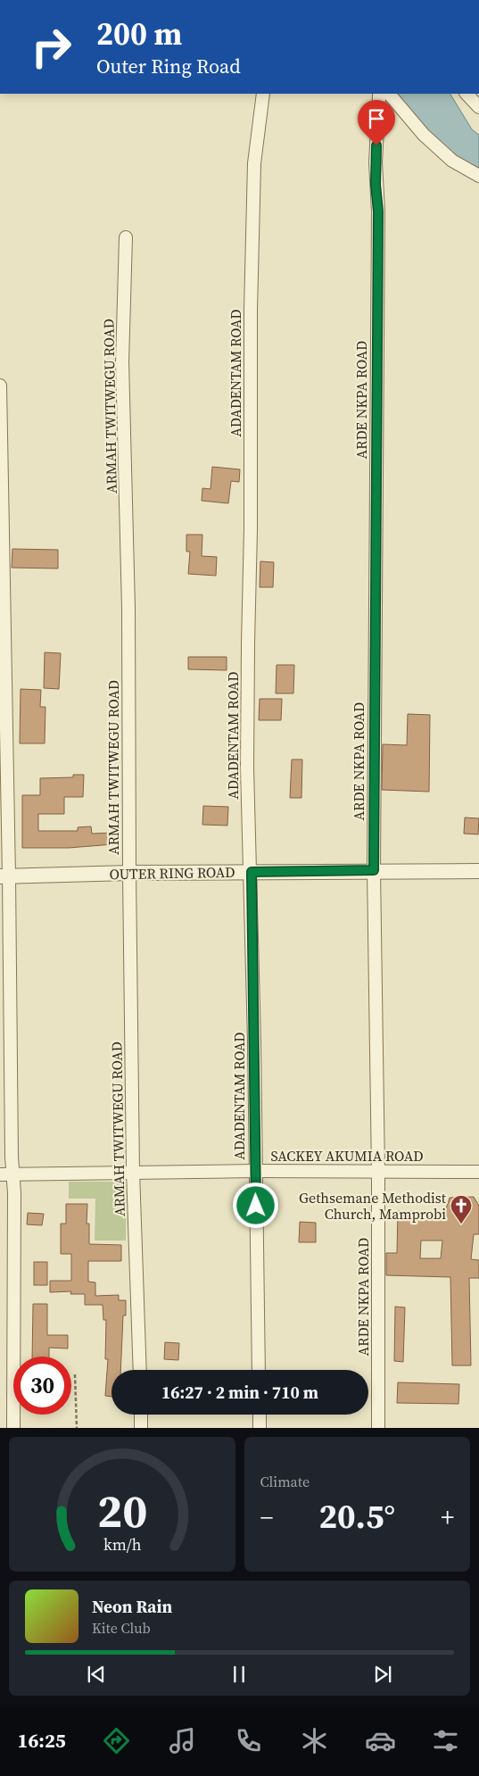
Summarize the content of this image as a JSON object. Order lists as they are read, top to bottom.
{
  "streets": {
    "street": [
      "ADADENTAM ROAD",
      "ARDE NKPA ROAD",
      "ARMAH TWITWEGU ROAD",
      "OUTER RING ROAD",
      "SACKEY AKUMIA ROAD"
    ]
  },
  "crossings": [
    ["ADADENTAM ROAD", "OUTER RING ROAD"],
    ["ADADENTAM ROAD", "SACKEY AKUMIA ROAD"],
    ["ARDE NKPA ROAD", "OUTER RING ROAD"],
    ["ARDE NKPA ROAD", "SACKEY AKUMIA ROAD"],
    ["ARMAH TWITWEGU ROAD", "OUTER RING ROAD"],
    ["ARMAH TWITWEGU ROAD", "SACKEY AKUMIA ROAD"]
  ],
  "places": {
    "church": ["Gethsemane Methodist Church, Mamprobi"]
  },
  "page": {
    "turn": ["200 m", "Outer Ring Road"],
    "limit": "30",
    "trip": "16:27 · 2 min · 710 m",
    "tile": "Climate",
    "heat": ["−", "20.5°", "+"],
    "song": ["Neon Rain", "Kite Club"],
    "tabs": "16:25",
    "gauge": ["20", "km/h"]
  }
}
